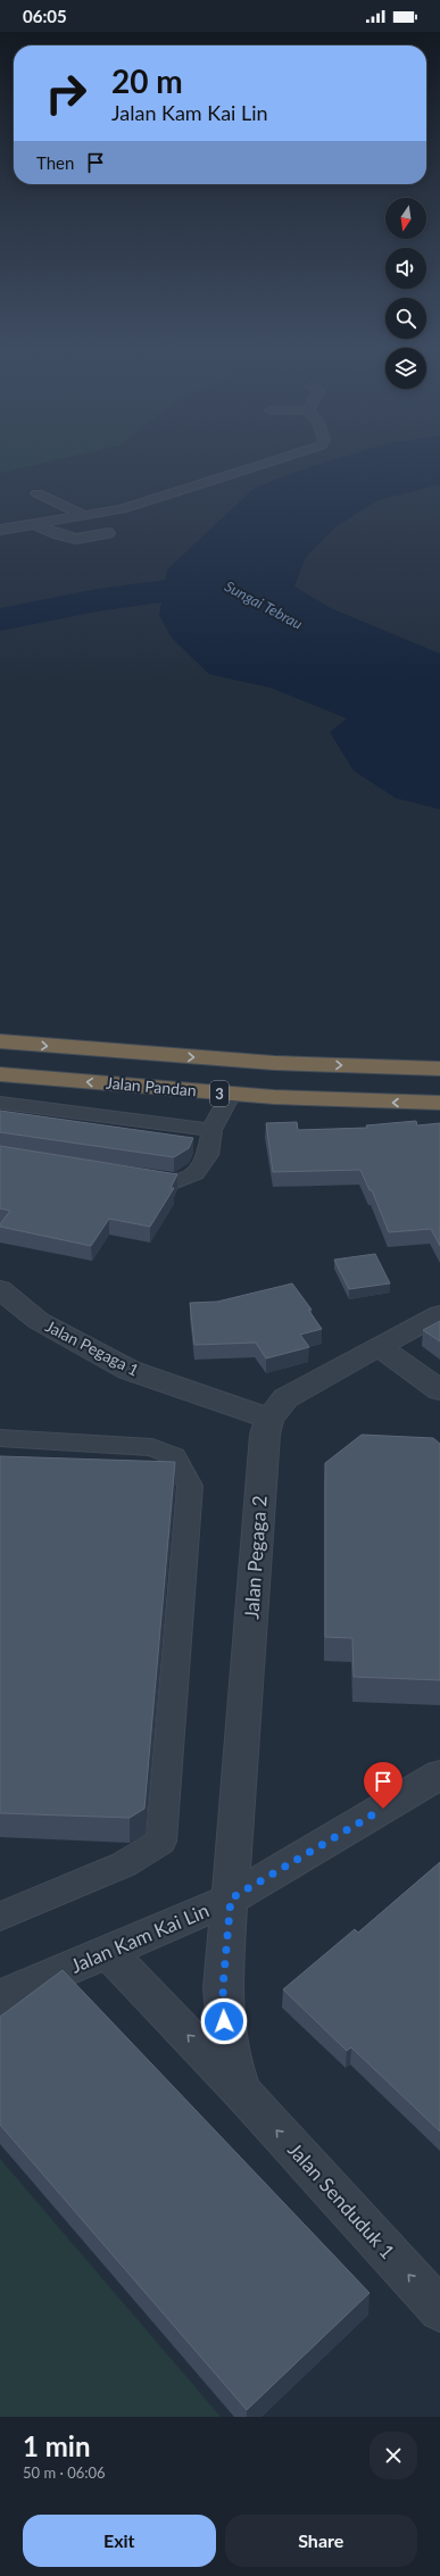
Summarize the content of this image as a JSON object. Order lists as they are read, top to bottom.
{
  "streets": {
    "highway": ["Jalan Pandan", "3"],
    "street": [
      "Jalan Pegaga 1",
      "Jalan Pegaga 2",
      "Jalan Kam Kai Lin",
      "Jalan Senduduk 1"
    ]
  },
  "crossings": [
    ["Jalan Pegaga 1", "Jalan Pegaga 2"],
    ["Jalan Pegaga 2", "Jalan Kam Kai Lin"],
    ["Jalan Pegaga 2", "Jalan Senduduk 1"],
    ["Jalan Kam Kai Lin", "Jalan Senduduk 1"]
  ],
  "one_way": ["Jalan Senduduk 1"],
  "water": ["Sungai Tebrau"],
  "north": "bottom",
  "page": {
    "status": "06:05",
    "turn": ["20 m", "Jalan Kam Kai Lin"],
    "then": "Then",
    "heading": ["1 min", "50 m · 06:06"],
    "buttons": ["Exit", "Share"]
  }
}
